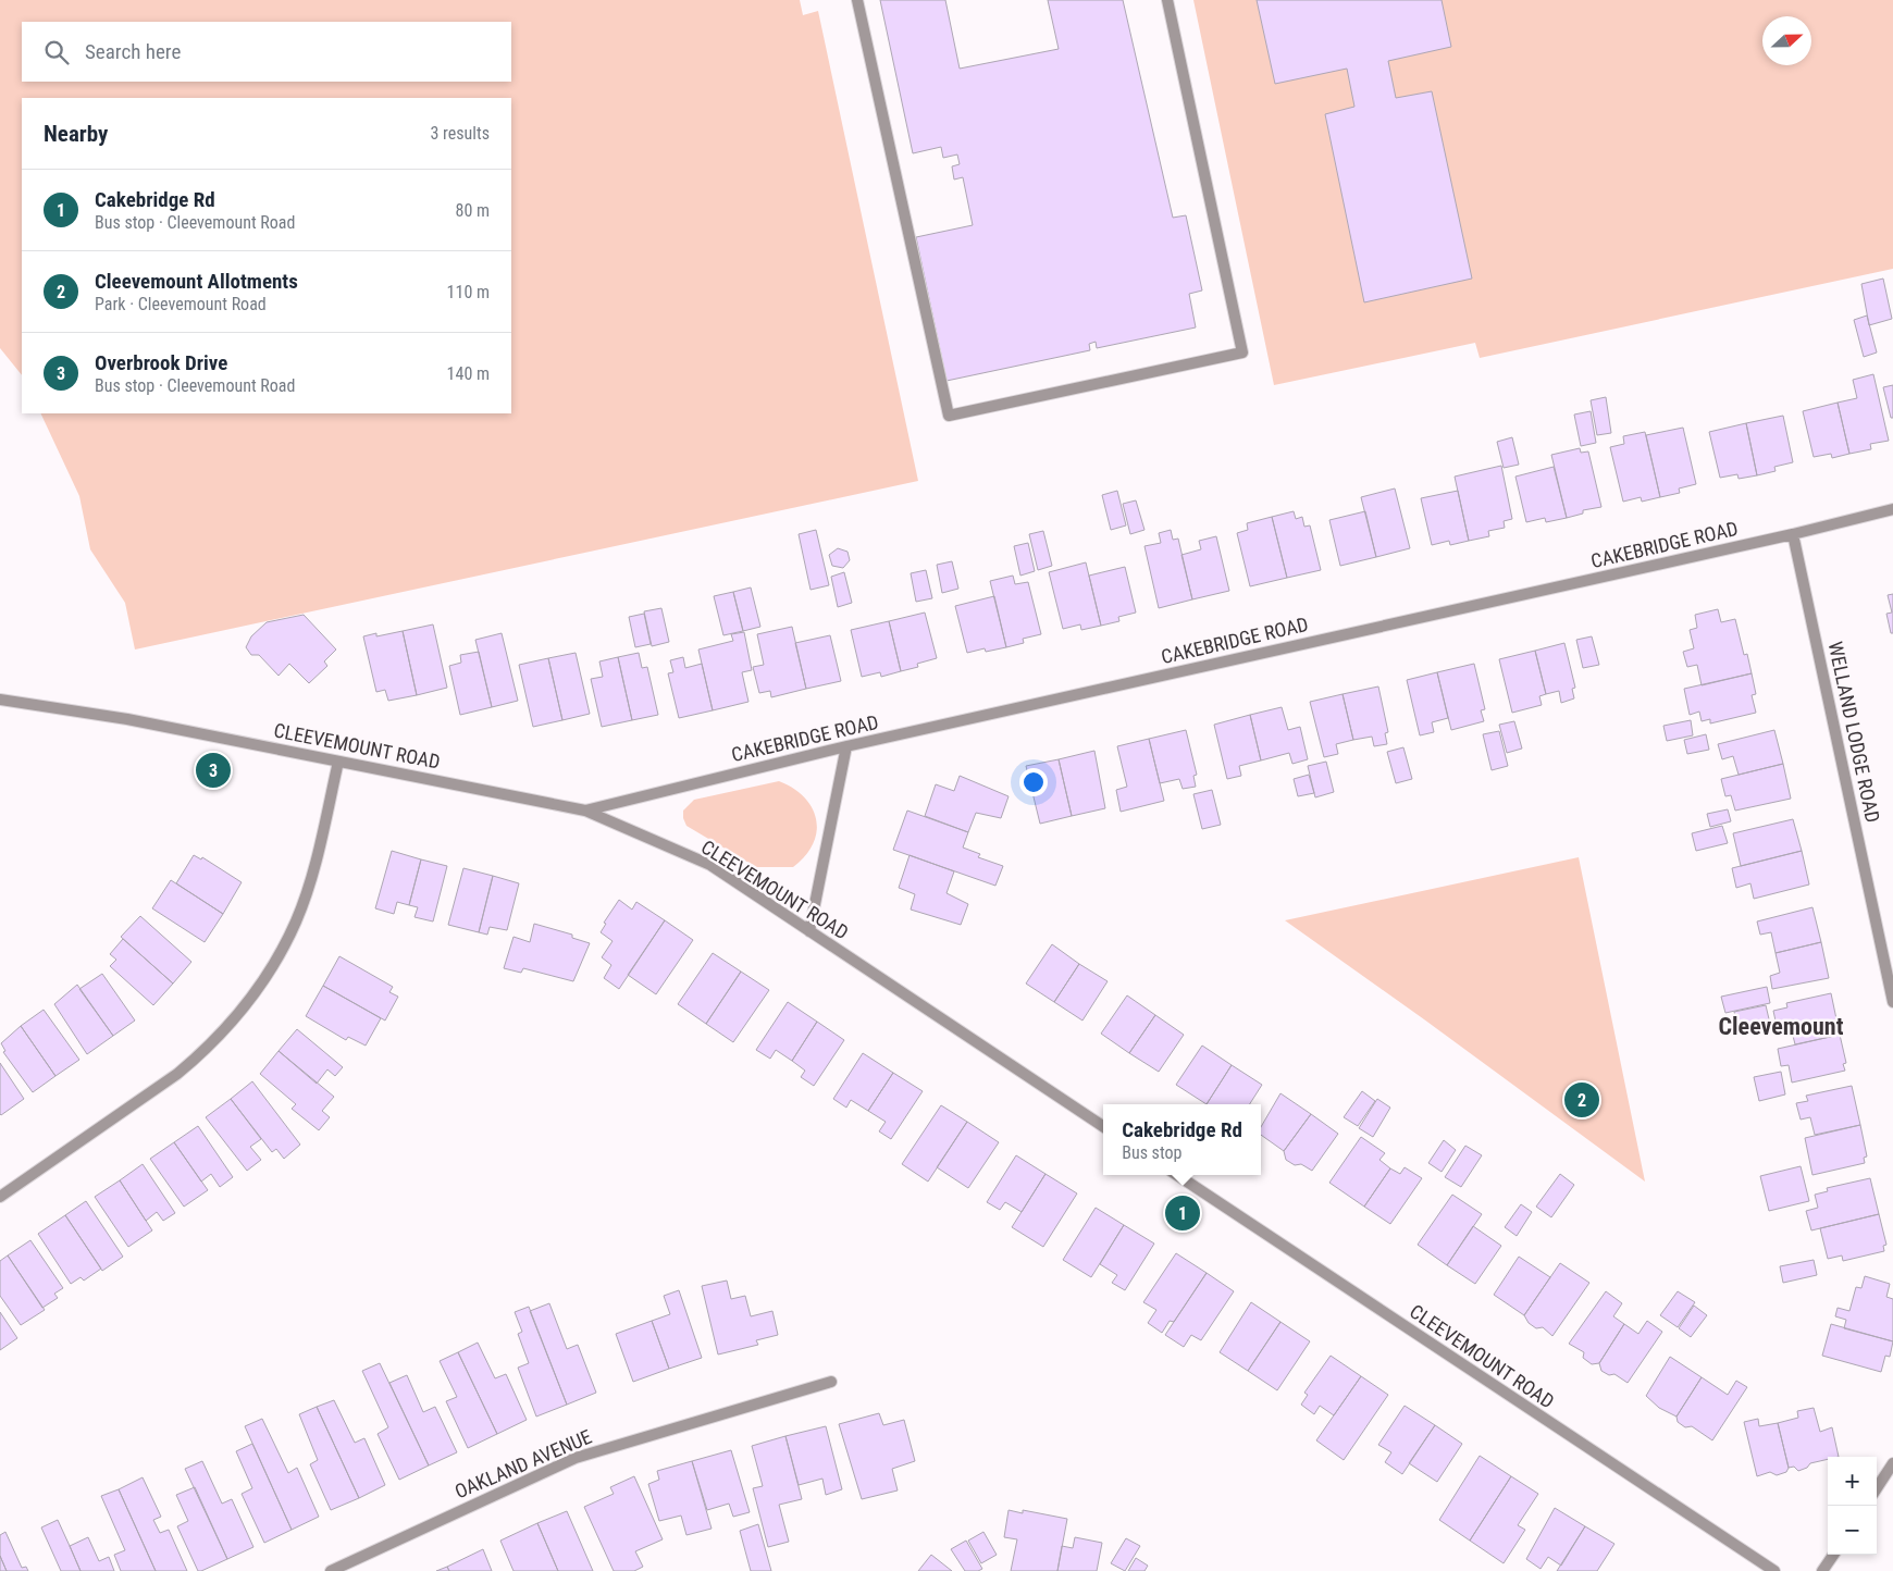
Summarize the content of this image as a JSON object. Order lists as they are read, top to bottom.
{
  "streets": {
    "street": [
      "CAKEBRIDGE ROAD",
      "WELLAND LODGE ROAD",
      "CLEEVEMOUNT ROAD",
      "OAKLAND AVENUE"
    ]
  },
  "crossings": [
    ["CAKEBRIDGE ROAD", "WELLAND LODGE ROAD"],
    ["CAKEBRIDGE ROAD", "CLEEVEMOUNT ROAD"]
  ],
  "districts": ["Cleevemount"],
  "north": "right",
  "page": {
    "search": "Search here",
    "heading": ["Nearby", "3 results"],
    "list": [
      {
        "mark": "1",
        "name": "Cakebridge Rd",
        "note": "Bus stop · Cleevemount Road",
        "value": "80 m"
      },
      {
        "mark": "2",
        "name": "Cleevemount Allotments",
        "note": "Park · Cleevemount Road",
        "value": "110 m"
      },
      {
        "mark": "3",
        "name": "Overbrook Drive",
        "note": "Bus stop · Cleevemount Road",
        "value": "140 m"
      }
    ],
    "pins": ["3", "2", "1"],
    "popup": ["Cakebridge Rd", "Bus stop"],
    "map_buttons": ["+", "−"]
  }
}
